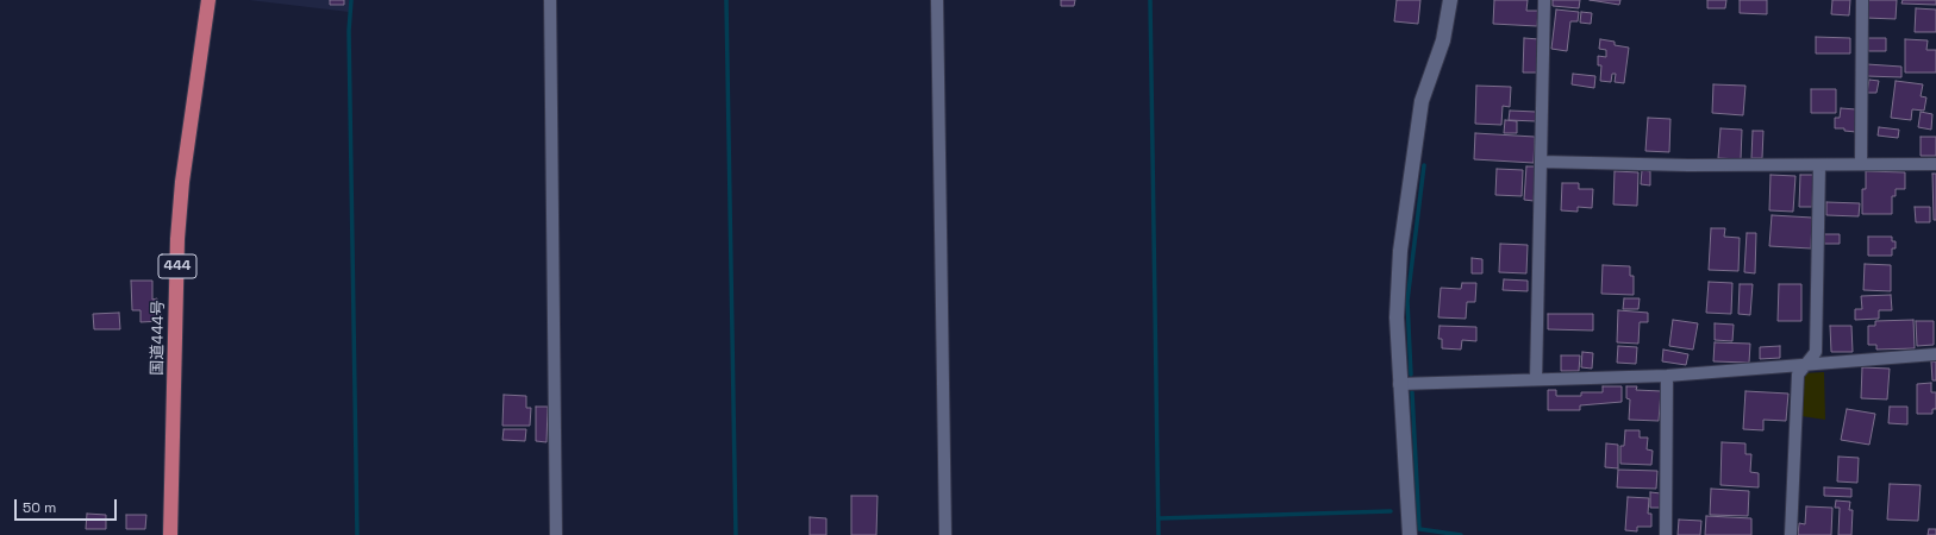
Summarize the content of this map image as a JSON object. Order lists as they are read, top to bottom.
{
  "streets": {
    "highway": ["444", "国道444号"]
  },
  "scale_bar": "50 m"
}
